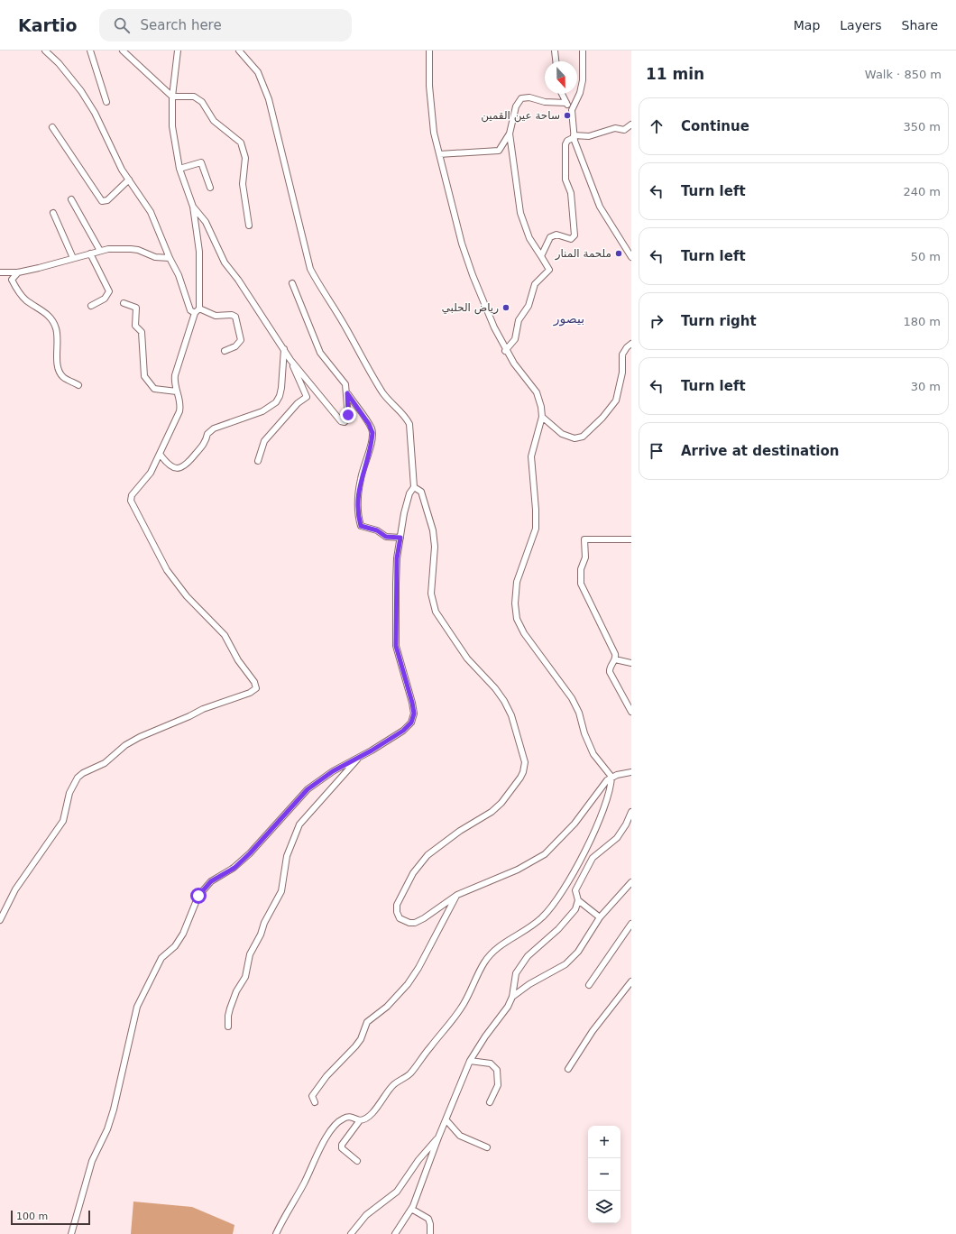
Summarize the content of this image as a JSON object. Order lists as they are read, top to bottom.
{
  "districts": ["بيصور"],
  "places": ["ساحة عين القمين", "ملحمة المنار", "رياض الحلبي"],
  "scale_bar": "100 m",
  "north": "bottom",
  "page": {
    "header": "Kartio",
    "search": "Search here",
    "nav": ["Map", "Layers", "Share"],
    "heading": ["11 min", "Walk · 850 m"],
    "list": [
      ["Continue", "350 m"],
      ["Turn left", "240 m"],
      ["Turn left", "50 m"],
      ["Turn right", "180 m"],
      ["Turn left", "30 m"],
      "Arrive at destination"
    ],
    "map_buttons": ["+", "−"],
    "scale": "100 m"
  }
}
